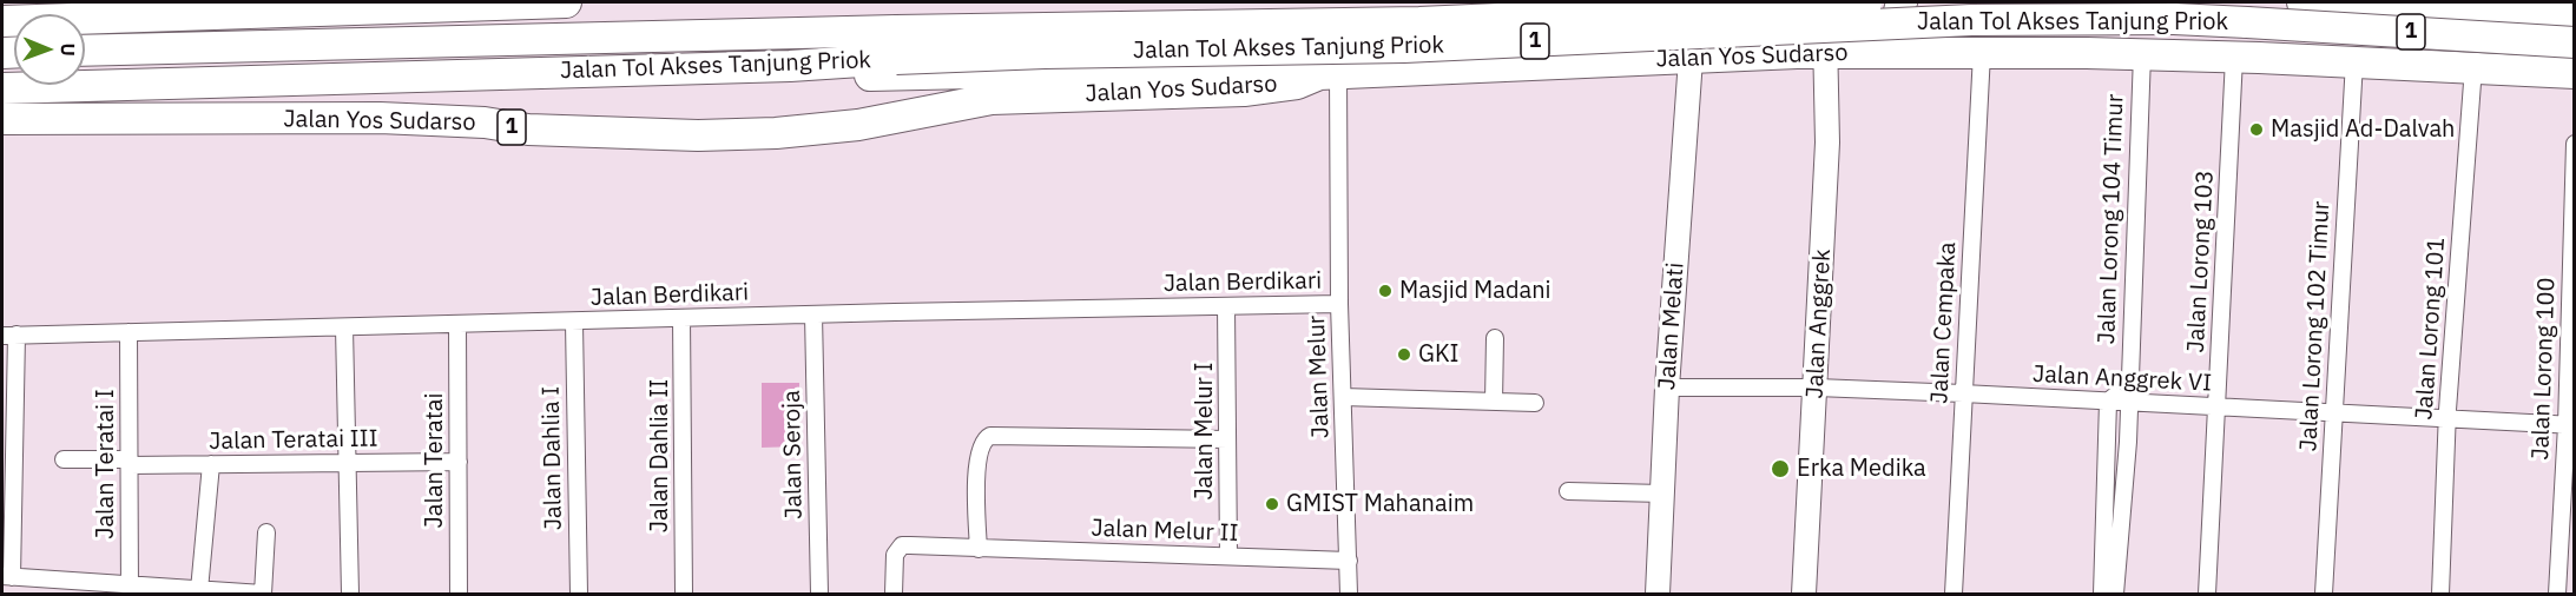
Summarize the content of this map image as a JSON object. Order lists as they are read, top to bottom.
{
  "streets": {
    "highway": ["Jalan Tol Akses Tanjung Priok", "1", "Jalan Yos Sudarso"],
    "street": [
      "Jalan Lorong 104 Timur",
      "Jalan Lorong 103",
      "Jalan Berdikari",
      "Jalan Cempaka",
      "Jalan Anggrek",
      "Jalan Melati",
      "Jalan Lorong 102 Timur",
      "Jalan Lorong 101",
      "Jalan Lorong 100",
      "Jalan Melur",
      "Jalan Anggrek VI",
      "Jalan Melur I",
      "Jalan Teratai III",
      "Jalan Seroja",
      "Jalan Dahlia II",
      "Jalan Dahlia I",
      "Jalan Teratai",
      "Jalan Teratai I",
      "Jalan Melur II"
    ]
  },
  "crossings": [
    ["Jalan Yos Sudarso", "Jalan Lorong 104 Timur"],
    ["Jalan Yos Sudarso", "Jalan Lorong 103"],
    ["Jalan Yos Sudarso", "Jalan Cempaka"],
    ["Jalan Yos Sudarso", "Jalan Anggrek"],
    ["Jalan Yos Sudarso", "Jalan Melati"],
    ["Jalan Yos Sudarso", "Jalan Lorong 102 Timur"],
    ["Jalan Yos Sudarso", "Jalan Lorong 101"],
    ["Jalan Yos Sudarso", "Jalan Melur"],
    ["Jalan Lorong 104 Timur", "Jalan Anggrek VI"],
    ["Jalan Lorong 103", "Jalan Anggrek VI"],
    ["Jalan Berdikari", "Jalan Melur"],
    ["Jalan Berdikari", "Jalan Melur I"],
    ["Jalan Berdikari", "Jalan Seroja"],
    ["Jalan Berdikari", "Jalan Dahlia II"],
    ["Jalan Berdikari", "Jalan Dahlia I"],
    ["Jalan Berdikari", "Jalan Teratai"],
    ["Jalan Berdikari", "Jalan Teratai I"],
    ["Jalan Cempaka", "Jalan Anggrek VI"],
    ["Jalan Anggrek", "Jalan Anggrek VI"],
    ["Jalan Melati", "Jalan Anggrek VI"],
    ["Jalan Lorong 102 Timur", "Jalan Anggrek VI"],
    ["Jalan Lorong 101", "Jalan Anggrek VI"],
    ["Jalan Lorong 100", "Jalan Anggrek VI"],
    ["Jalan Melur", "Jalan Melur II"],
    ["Jalan Melur I", "Jalan Melur II"],
    ["Jalan Teratai III", "Jalan Teratai"],
    ["Jalan Teratai III", "Jalan Teratai I"]
  ],
  "places": [
    "Masjid Ad-Dalvah",
    "Masjid Madani",
    "GKI",
    "Erka Medika",
    "GMIST Mahanaim"
  ],
  "north": "right"
}
